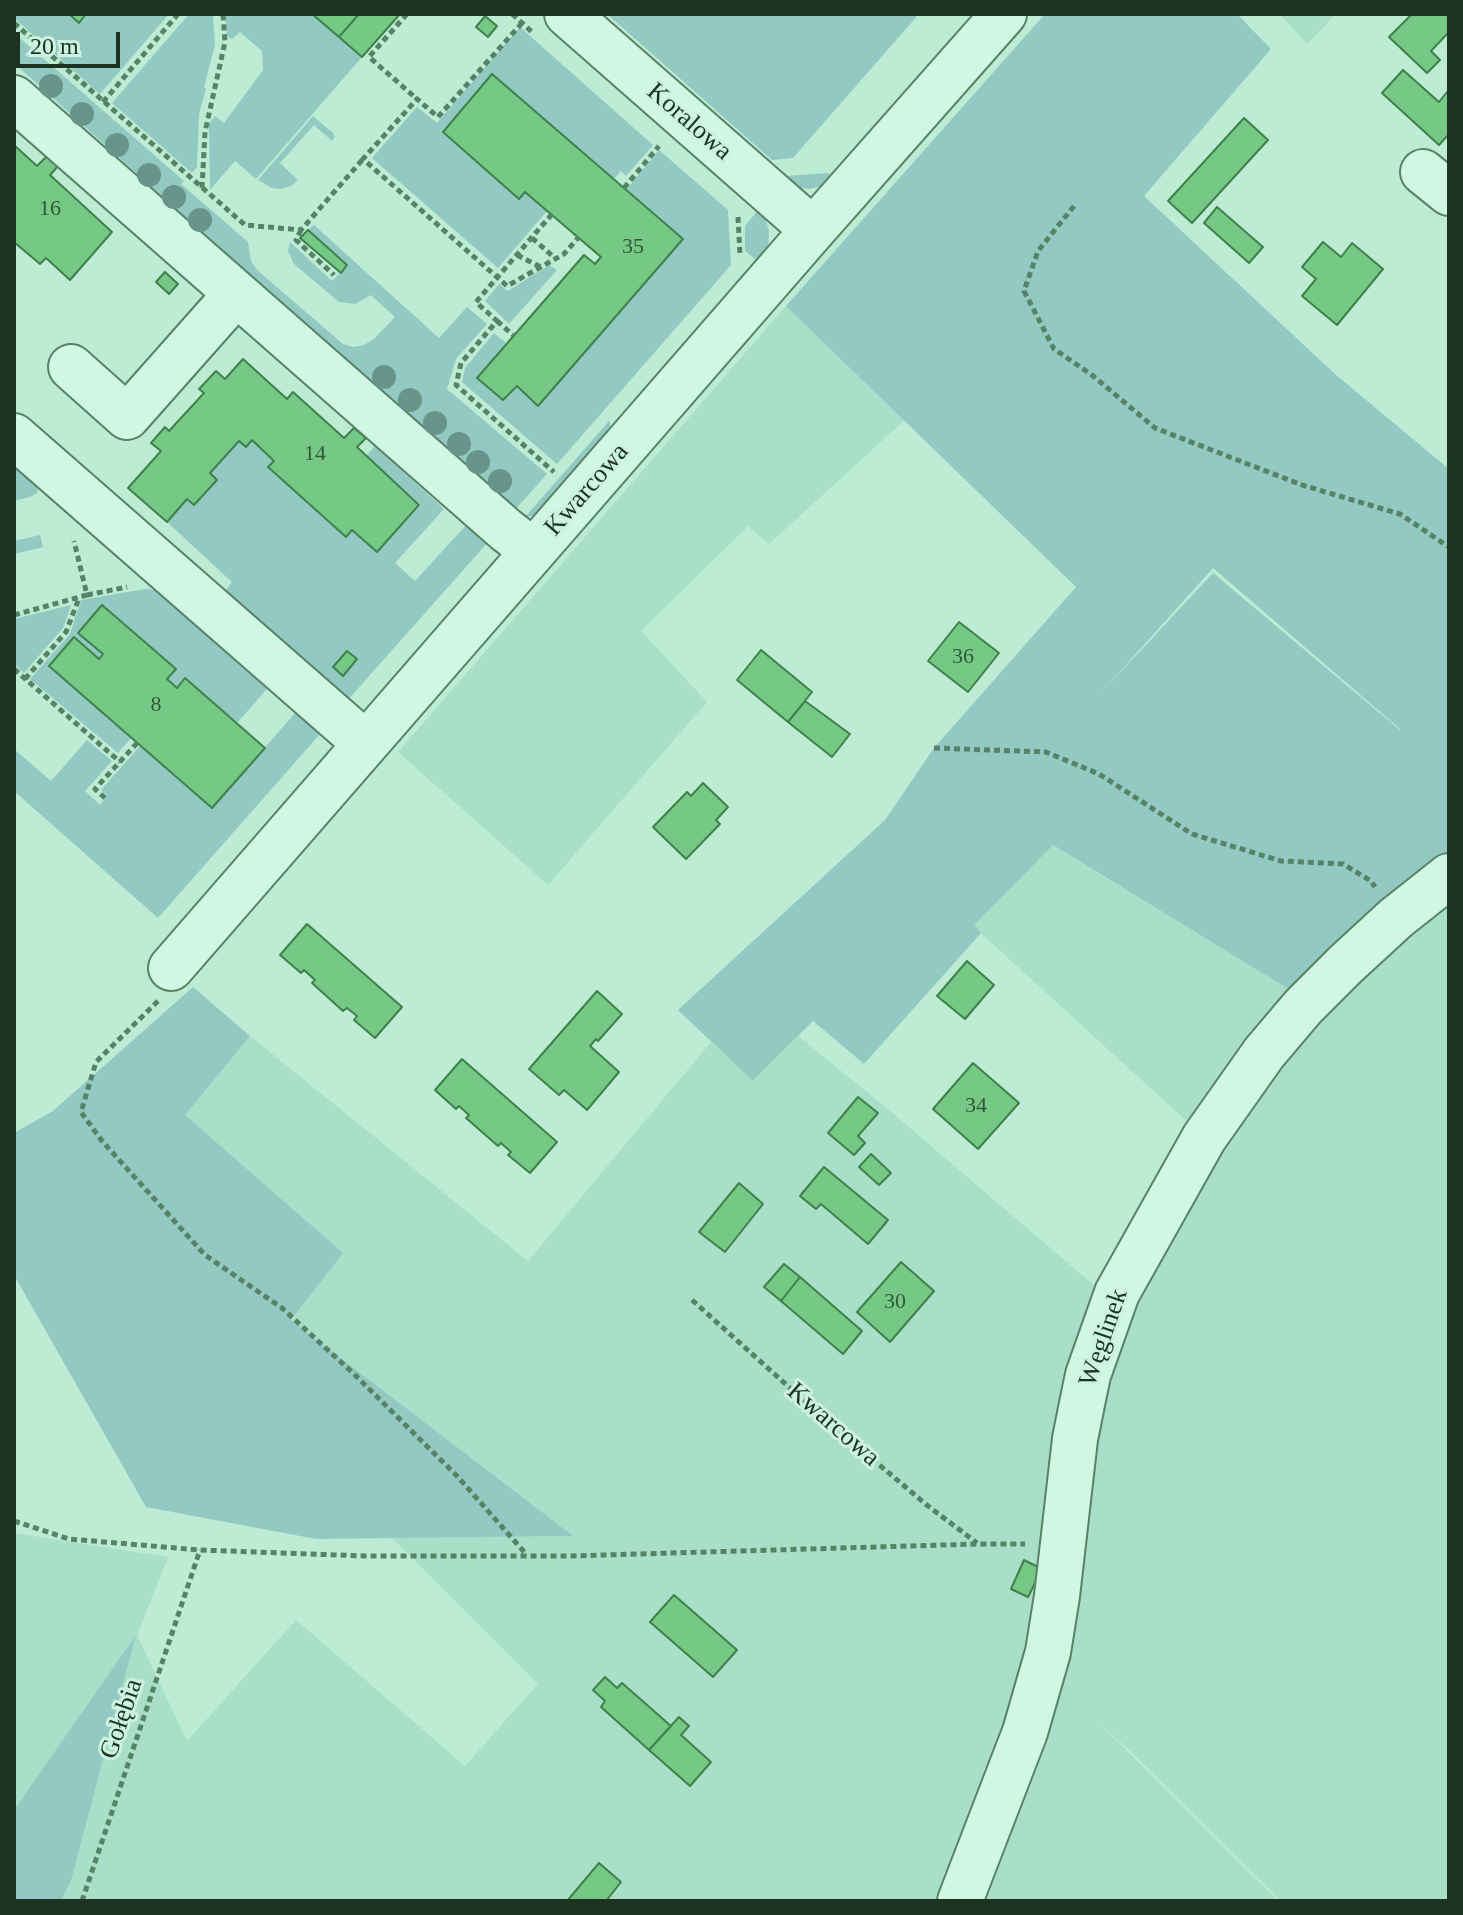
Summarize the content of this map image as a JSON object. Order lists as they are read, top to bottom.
{
  "streets": {
    "street": ["Koralowa", "Kwarcowa", "Węglinek"],
    "path": ["Gołębia"]
  },
  "crossings": [
    ["Koralowa", "Kwarcowa"]
  ],
  "house_numbers": [
    "16",
    "35",
    "14",
    "36",
    "8",
    "34",
    "30"
  ],
  "scale_bar": "20 m"
}
